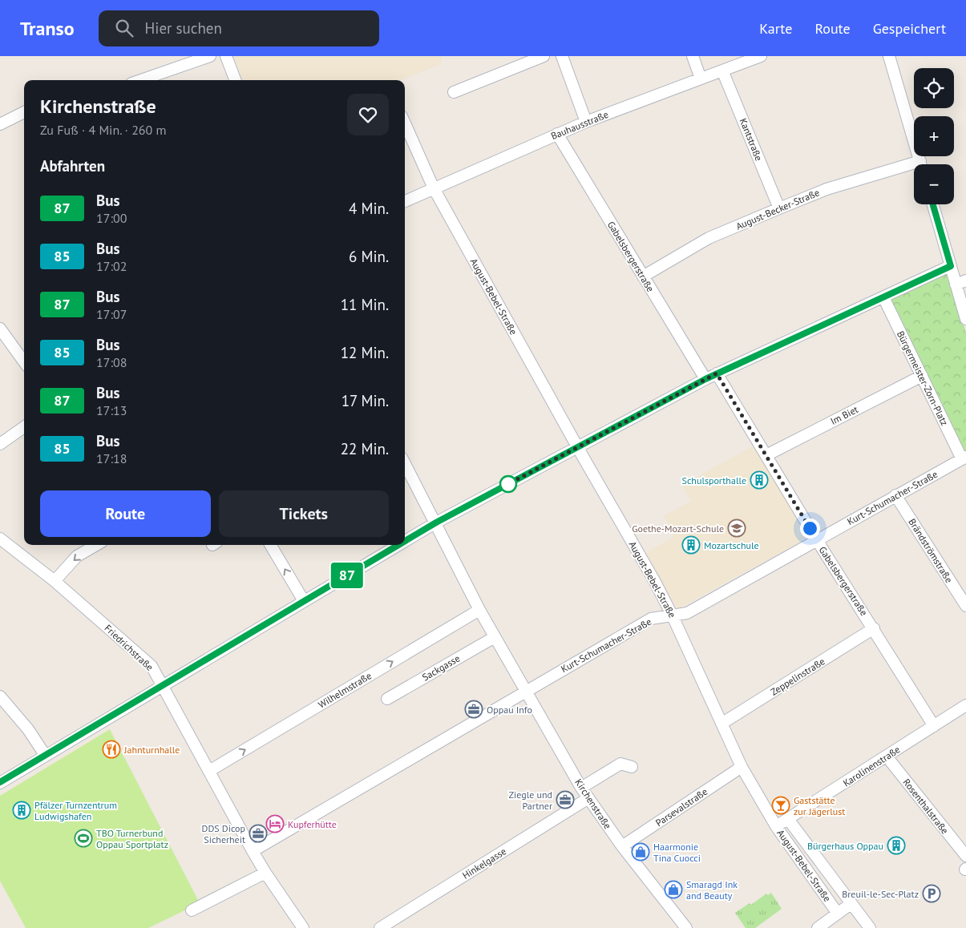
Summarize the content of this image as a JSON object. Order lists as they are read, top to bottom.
{
  "streets": {
    "street": [
      "Bauhausstraße",
      "Kantstraße",
      "August-Becker-Straße",
      "Gabelsbergerstraße",
      "August-Bebel-Straße",
      "Bürgermeister-Zorn-Platz",
      "Im Biet",
      "Kurt-Schumacher-Straße",
      "Brändströmstraße",
      "Friedrichstraße",
      "Sackgasse",
      "Zeppelinstraße",
      "Wilhelmstraße",
      "Karolinenstraße",
      "Kirchenstraße",
      "Rosenthalstraße",
      "Parsevalstraße",
      "Hinkelgasse"
    ]
  },
  "crossings": [
    ["Bauhausstraße", "Kantstraße"],
    ["Bauhausstraße", "Gabelsbergerstraße"],
    ["Bauhausstraße", "August-Bebel-Straße"],
    ["Kantstraße", "August-Becker-Straße"],
    ["August-Becker-Straße", "Gabelsbergerstraße"],
    ["Gabelsbergerstraße", "Im Biet"],
    ["Gabelsbergerstraße", "Kurt-Schumacher-Straße"],
    ["Gabelsbergerstraße", "Zeppelinstraße"],
    ["Gabelsbergerstraße", "Karolinenstraße"],
    ["August-Bebel-Straße", "Kurt-Schumacher-Straße"],
    ["August-Bebel-Straße", "Zeppelinstraße"],
    ["August-Bebel-Straße", "Karolinenstraße"],
    ["August-Bebel-Straße", "Parsevalstraße"],
    ["Bürgermeister-Zorn-Platz", "Im Biet"],
    ["Bürgermeister-Zorn-Platz", "Kurt-Schumacher-Straße"],
    ["Kurt-Schumacher-Straße", "Brändströmstraße"],
    ["Kurt-Schumacher-Straße", "Friedrichstraße"],
    ["Kurt-Schumacher-Straße", "Kirchenstraße"],
    ["Friedrichstraße", "Wilhelmstraße"],
    ["Sackgasse", "Kirchenstraße"],
    ["Wilhelmstraße", "Kirchenstraße"],
    ["Karolinenstraße", "Rosenthalstraße"],
    ["Kirchenstraße", "Parsevalstraße"],
    ["Kirchenstraße", "Hinkelgasse"]
  ],
  "places": {
    "building": [
      "Schulsporthalle",
      "Mozartschule",
      "Pfälzer Turnzentrum Ludwigshafen",
      "Bürgerhaus Oppau"
    ],
    "school or university": ["Goethe-Mozart-Schule"],
    "office": ["Oppau Info", "Ziegle und Partner", "DDS Dicop Sicherheit"],
    "restaurant": ["Jahnturnhalle"],
    "bar": ["Gaststätte zur Jägerlust"],
    "hotel": ["Kupferhütte"],
    "sports": ["TBO Turnerbund Oppau Sportplatz"],
    "shop": ["Haarmonie Tina Cuocci", "Smaragd Ink and Beauty"],
    "parking": ["Breuil-le-Sec-Platz"]
  },
  "lines": ["bus line 87"],
  "page": {
    "header": "Transo",
    "search": "Hier suchen",
    "nav": ["Karte", "Route", "Gespeichert"],
    "on_map": "87",
    "map_buttons": ["+", "−"],
    "heading": [
      ["Kirchenstraße", "Zu Fuß · 4 Min. · 260 m"],
      "Abfahrten"
    ],
    "list": [
      {
        "mark": "87",
        "name": "Bus",
        "note": "17:00",
        "value": "4 Min."
      },
      {
        "mark": "85",
        "name": "Bus",
        "note": "17:02",
        "value": "6 Min."
      },
      {
        "mark": "87",
        "name": "Bus",
        "note": "17:07",
        "value": "11 Min."
      },
      {
        "mark": "85",
        "name": "Bus",
        "note": "17:08",
        "value": "12 Min."
      },
      {
        "mark": "87",
        "name": "Bus",
        "note": "17:13",
        "value": "17 Min."
      },
      {
        "mark": "85",
        "name": "Bus",
        "note": "17:18",
        "value": "22 Min."
      }
    ],
    "buttons": ["Route", "Tickets"]
  }
}
